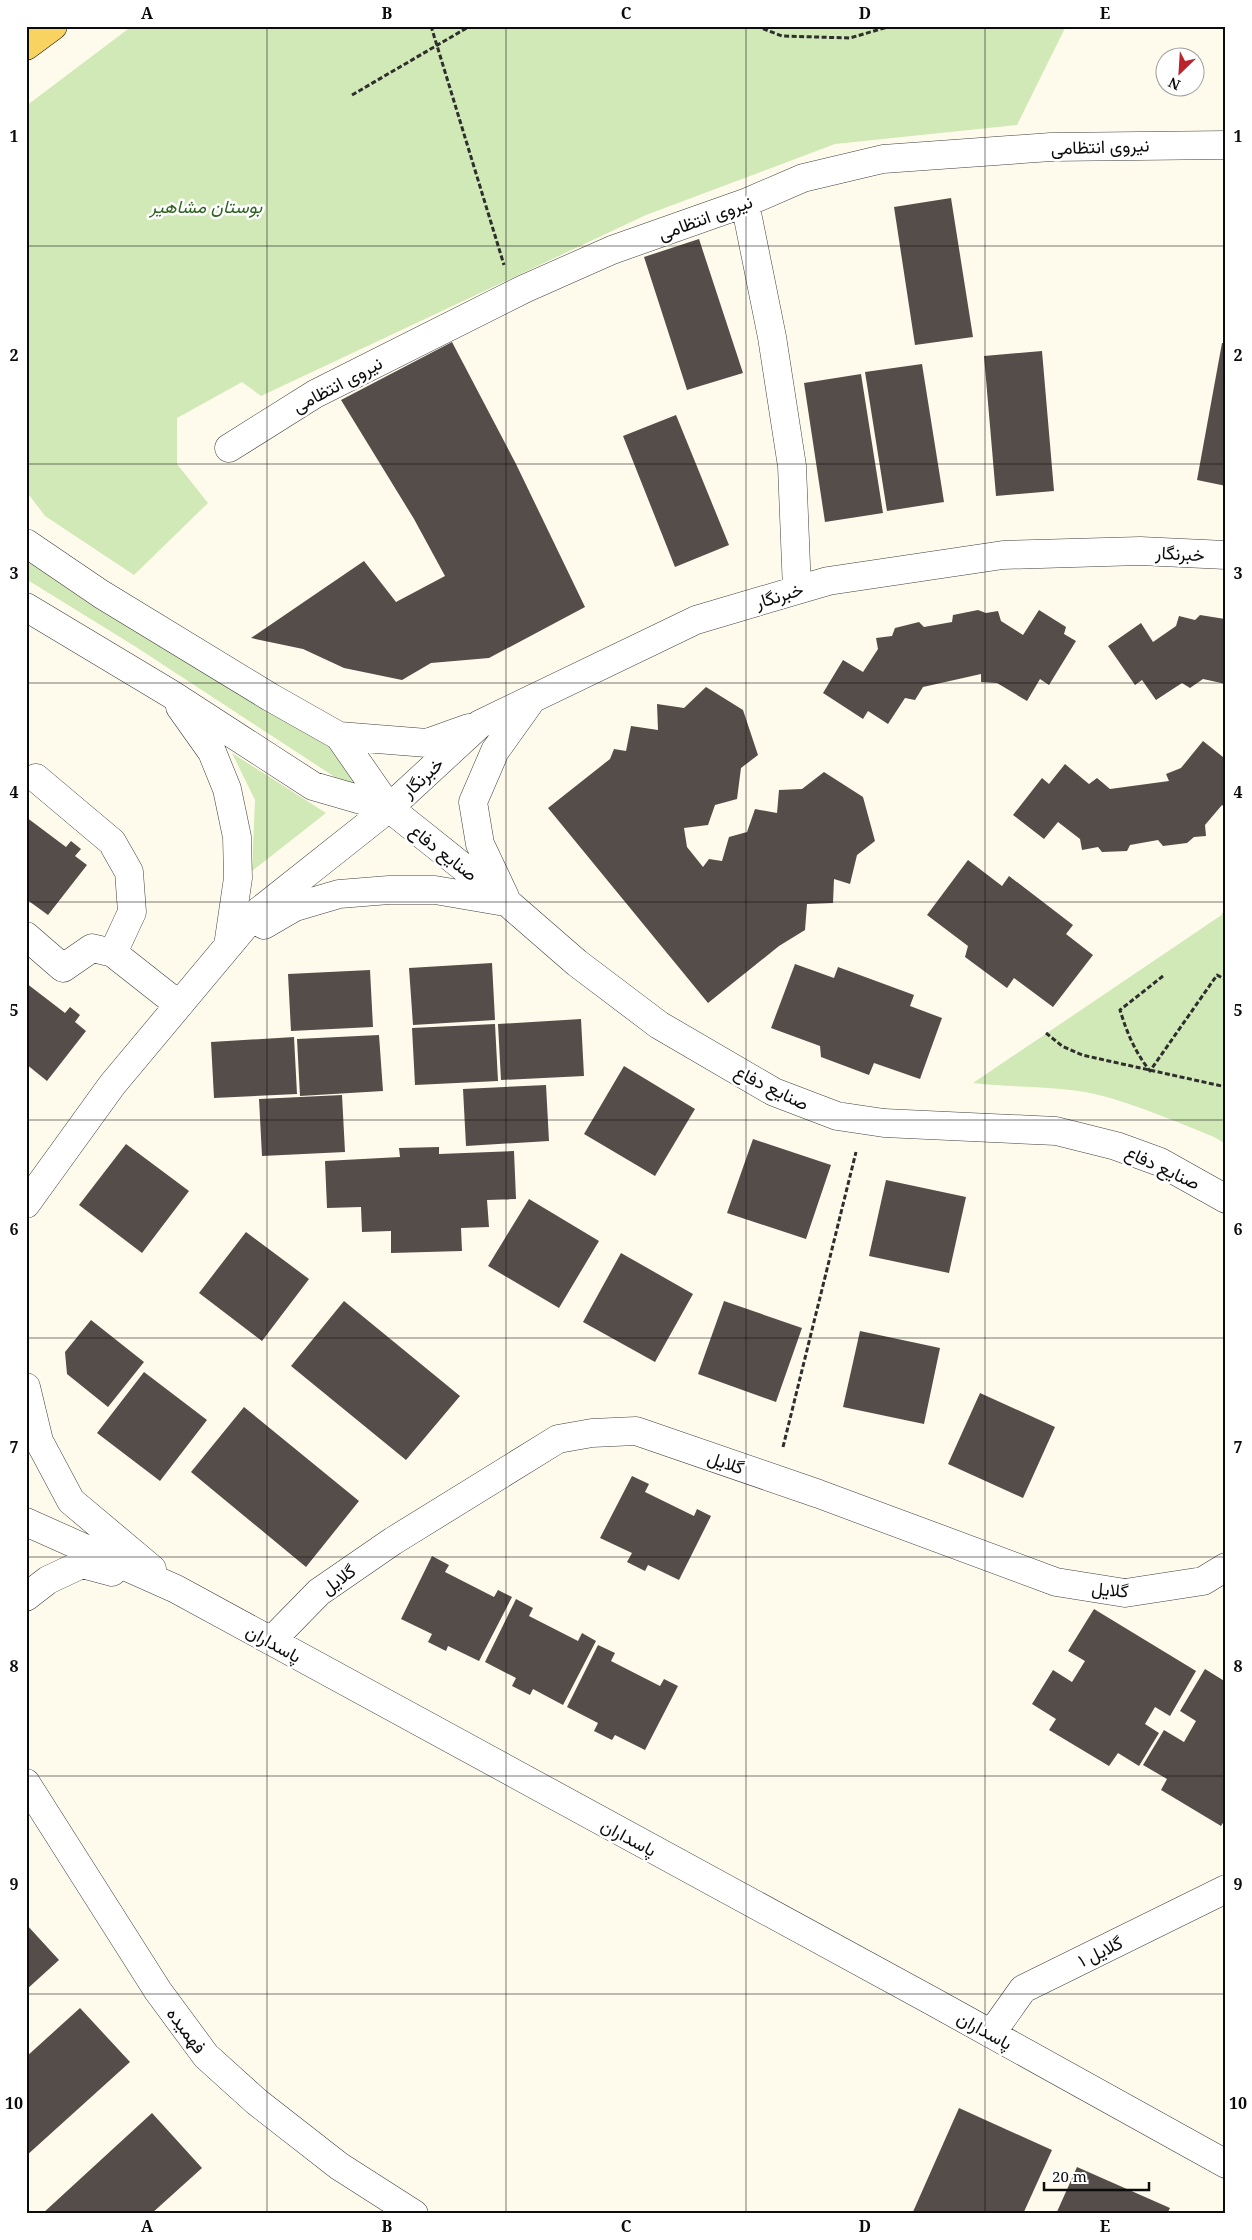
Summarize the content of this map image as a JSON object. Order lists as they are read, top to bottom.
{
  "streets": {
    "street": [
      "نیروی انتظامی",
      "خبرنگار",
      "صنایع دفاع",
      "گلایل",
      "پاسداران",
      "گلایل ۱",
      "فهمیده"
    ]
  },
  "crossings": [
    ["خبرنگار", "صنایع دفاع"],
    ["گلایل", "پاسداران"],
    ["پاسداران", "گلایل ۱"]
  ],
  "parks": ["بوستان مشاهیر"],
  "scale_bar": "20 m",
  "north": "bottom left",
  "grid": {
    "columns": [
      "A",
      "B",
      "C",
      "D",
      "E"
    ],
    "rows": [
      "1",
      "2",
      "3",
      "4",
      "5",
      "6",
      "7",
      "8",
      "9",
      "10"
    ]
  }
}
